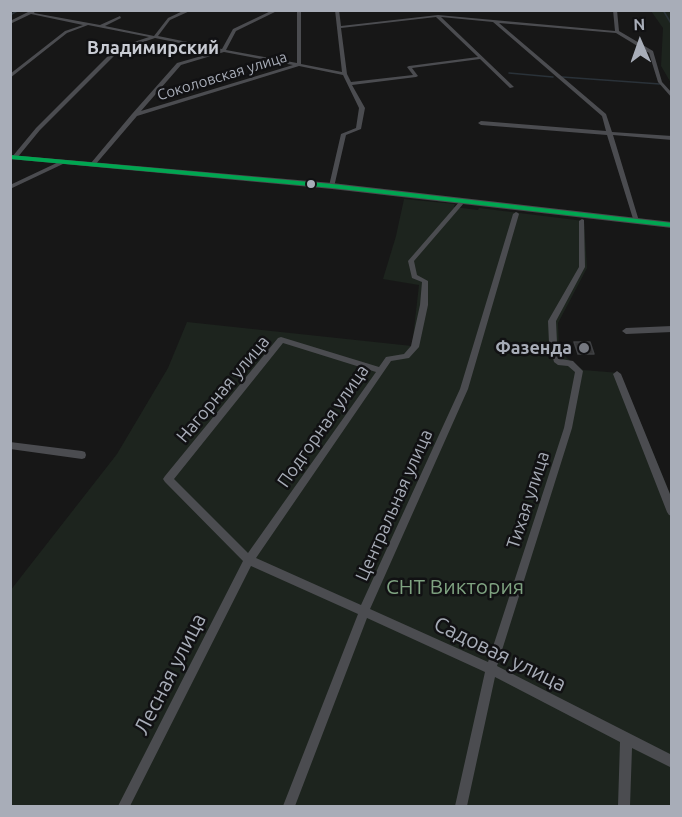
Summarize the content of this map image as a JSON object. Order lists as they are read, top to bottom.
{
  "streets": {
    "street": [
      "Соколовская улица",
      "Нагорная улица",
      "Подгорная улица",
      "Тихая улица",
      "Центральная улица",
      "Садовая улица",
      "Лесная улица"
    ]
  },
  "crossings": [
    ["Нагорная улица", "Подгорная улица"],
    ["Нагорная улица", "Садовая улица"],
    ["Подгорная улица", "Садовая улица"],
    ["Подгорная улица", "Лесная улица"],
    ["Тихая улица", "Садовая улица"],
    ["Центральная улица", "Садовая улица"],
    ["Садовая улица", "Лесная улица"]
  ],
  "districts": ["Владимирский"],
  "parks": ["СНТ Виктория"],
  "places": ["Фазенда"],
  "north": "top"
}
